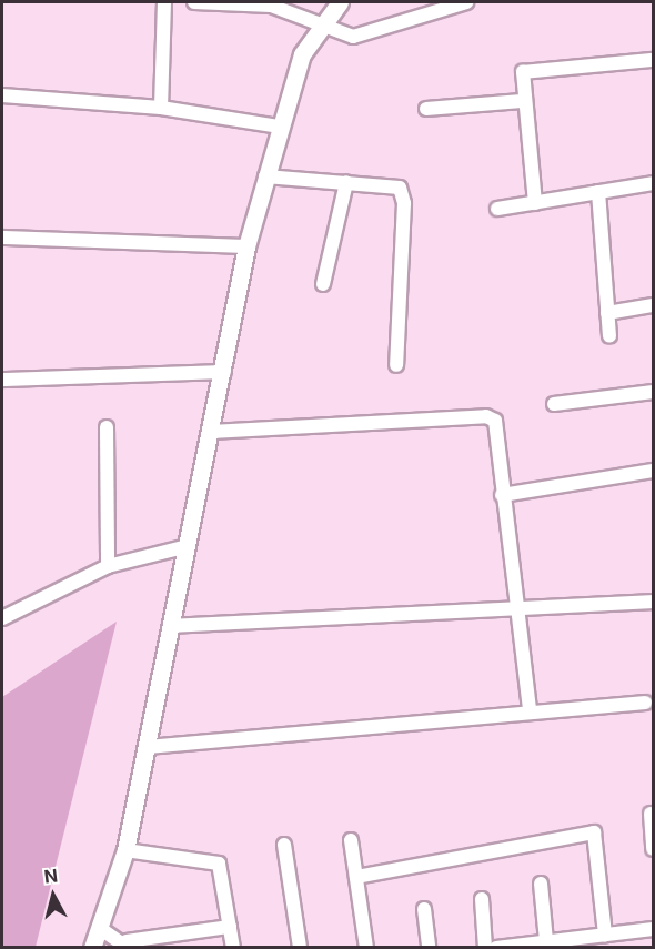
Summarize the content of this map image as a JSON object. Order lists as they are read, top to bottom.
{
  "north": "top"
}
